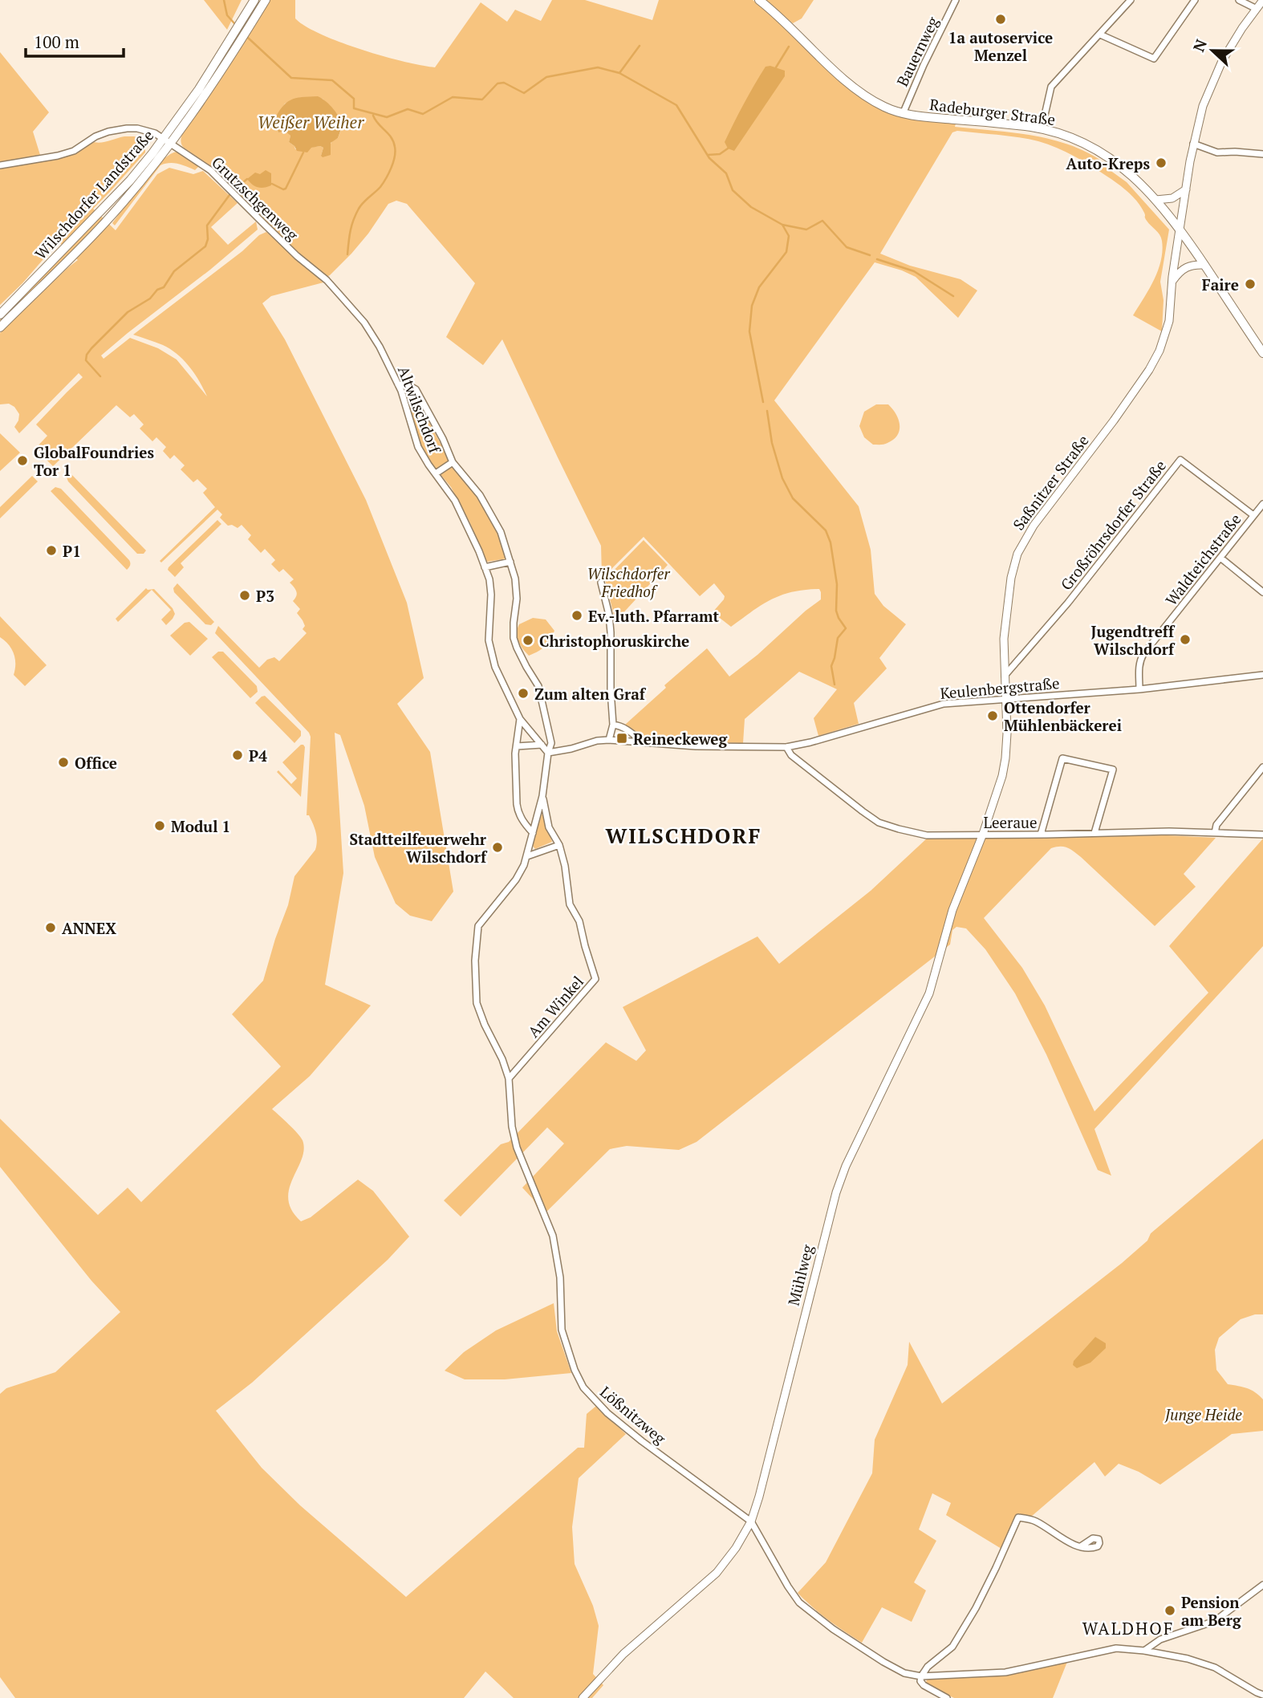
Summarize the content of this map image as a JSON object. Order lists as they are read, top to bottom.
{
  "streets": {
    "main road": ["Radeburger Straße", "Wilschdorfer Landstraße"],
    "street": [
      "Bauernweg",
      "Grutzschgenweg",
      "Altwilschdorf",
      "Saßnitzer Straße",
      "Großröhrsdorfer Straße",
      "Waldteichstraße",
      "Keulenbergstraße",
      "Leeraue",
      "Am Winkel",
      "Mühlweg",
      "Lößnitzweg"
    ]
  },
  "crossings": [
    ["Bauernweg", "Radeburger Straße"],
    ["Radeburger Straße", "Saßnitzer Straße"],
    ["Wilschdorfer Landstraße", "Grutzschgenweg"],
    ["Grutzschgenweg", "Altwilschdorf"],
    ["Altwilschdorf", "Keulenbergstraße"],
    ["Saßnitzer Straße", "Großröhrsdorfer Straße"],
    ["Saßnitzer Straße", "Keulenbergstraße"],
    ["Saßnitzer Straße", "Leeraue"],
    ["Saßnitzer Straße", "Mühlweg"],
    ["Großröhrsdorfer Straße", "Waldteichstraße"],
    ["Waldteichstraße", "Keulenbergstraße"],
    ["Keulenbergstraße", "Leeraue"],
    ["Leeraue", "Mühlweg"],
    ["Am Winkel", "Lößnitzweg"],
    ["Mühlweg", "Lößnitzweg"]
  ],
  "districts": ["WILSCHDORF", "WALDHOF"],
  "water": ["Weißer Weiher"],
  "parks": ["Wilschdorfer Friedhof", "Junge Heide"],
  "places": {
    "other": [
      "1a autoservice Menzel",
      "Auto-Kreps",
      "Faire",
      "GlobalFoundries Tor 1",
      "P1",
      "P3",
      "Ev.-luth. Pfarramt",
      "Jugendtreff Wilschdorf",
      "Christophoruskirche",
      "Zum alten Graf",
      "Ottendorfer Mühlenbäckerei",
      "P4",
      "Office",
      "Modul 1",
      "Stadtteilfeuerwehr Wilschdorf",
      "ANNEX",
      "Pension am Berg"
    ],
    "transit": ["Reineckeweg"]
  },
  "scale_bar": "100 m",
  "north": "left"
}
